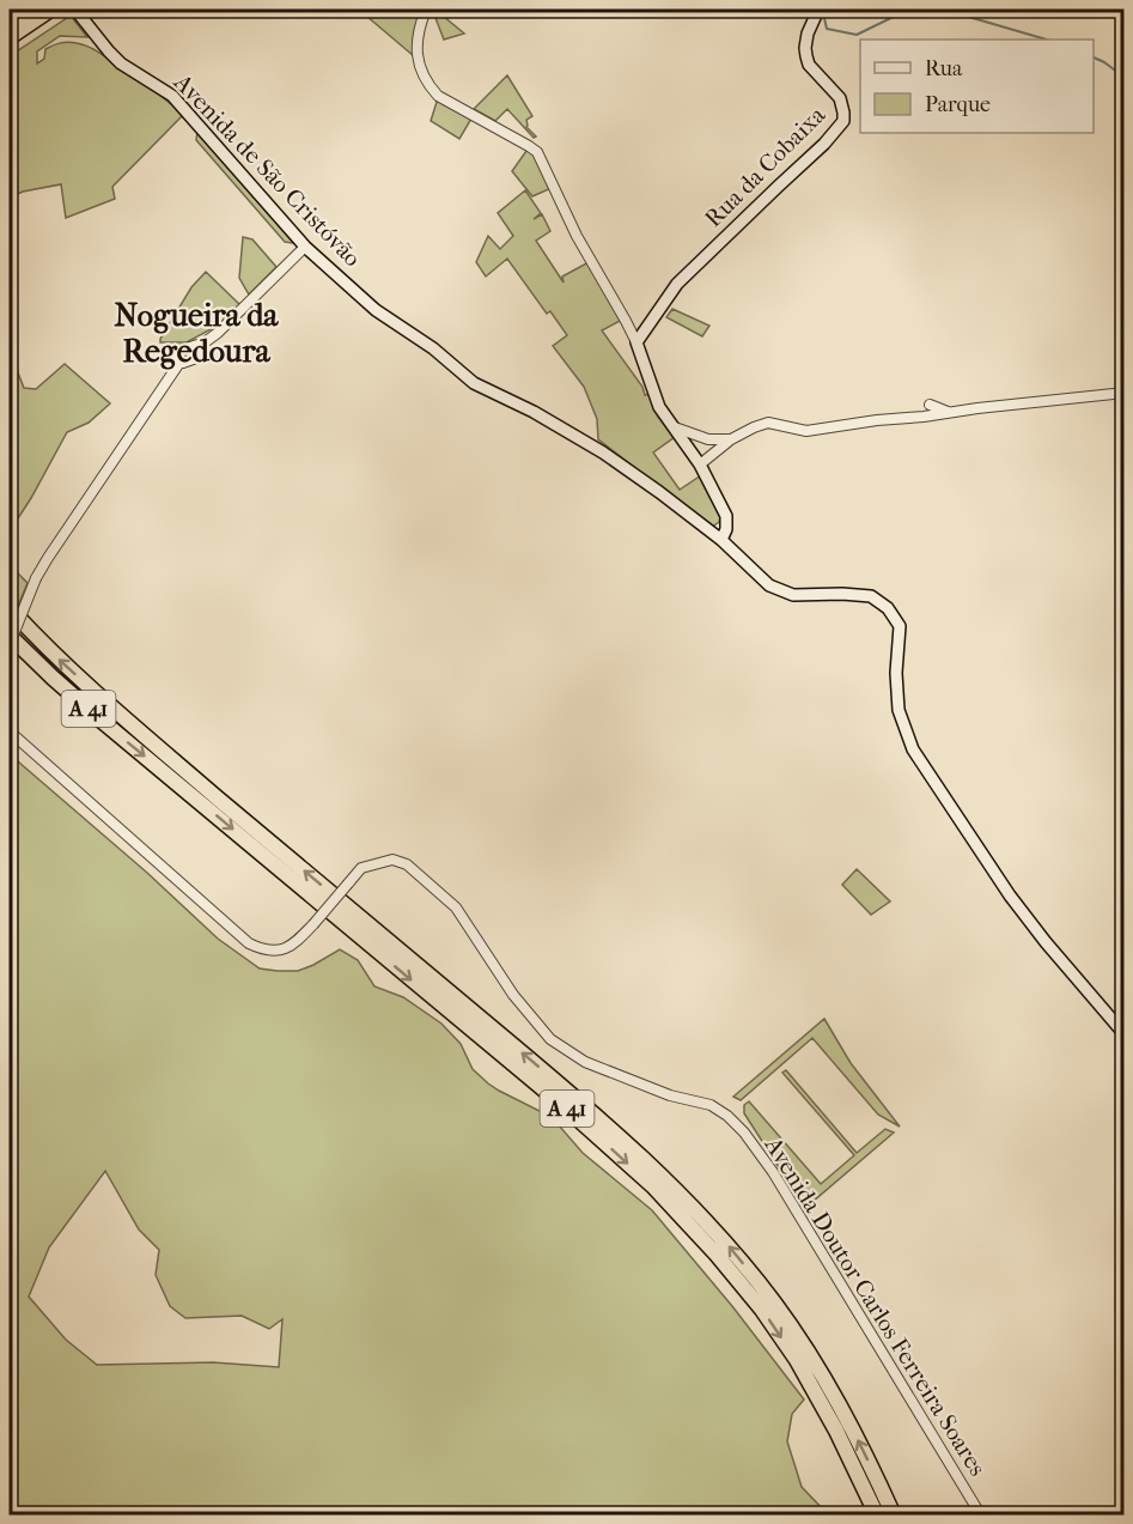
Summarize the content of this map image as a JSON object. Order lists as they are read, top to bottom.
{
  "streets": {
    "highway": ["A 41"],
    "main road": ["Rua da Cobaixa", "Avenida de São Cristóvão"],
    "street": ["Avenida Doutor Carlos Ferreira Soares"]
  },
  "districts": ["Nogueira da Regedoura"],
  "legend": ["Rua", "Parque"]
}
